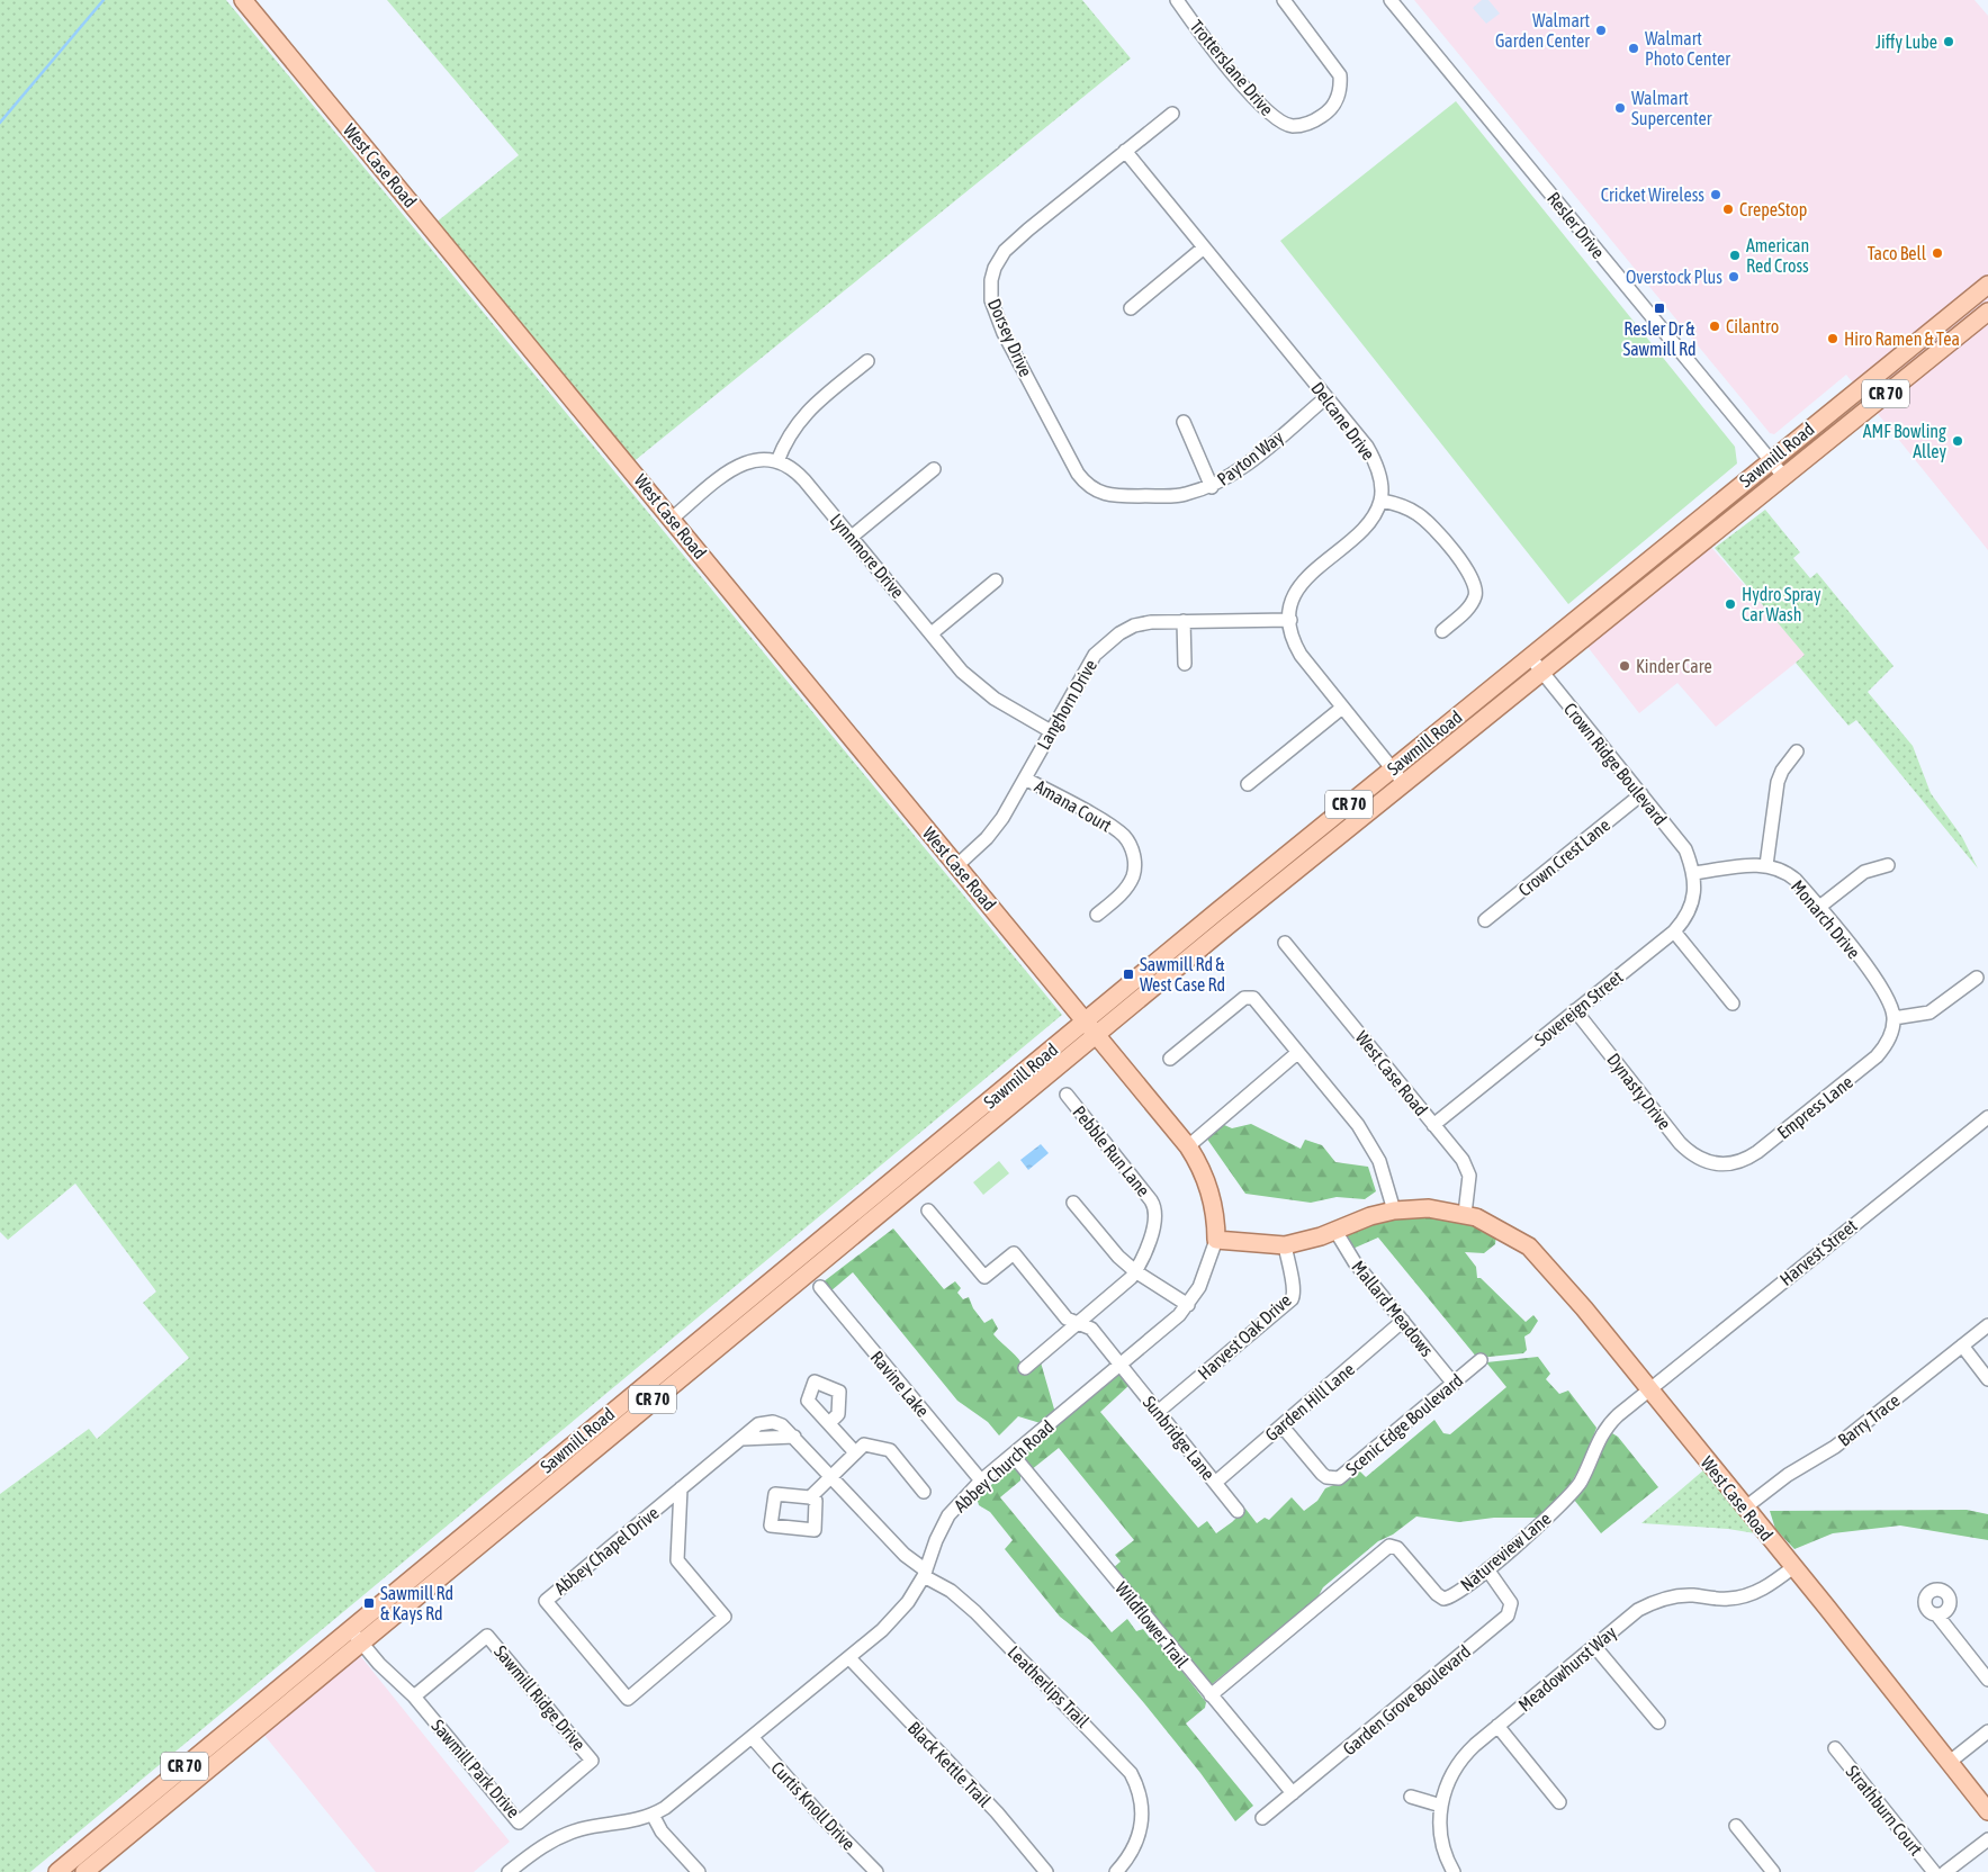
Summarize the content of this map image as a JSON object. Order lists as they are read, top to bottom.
{
  "streets": {
    "main road": [
      "West Case Road",
      "CR 70",
      "Sawmill Road",
      "Abbey Church Road"
    ],
    "street": [
      "Trotterslane Drive",
      "Resler Drive",
      "Dorsey Drive",
      "Delcane Drive",
      "Payton Way",
      "Lynnmore Drive",
      "Langhorn Drive",
      "Crown Ridge Boulevard",
      "Amana Court",
      "Crown Crest Lane",
      "Monarch Drive",
      "Sovereign Street",
      "Dynasty Drive",
      "Empress Lane",
      "Pebble Run Lane",
      "Harvest Street",
      "Mallard Meadows",
      "Harvest Oak Drive",
      "Ravine Lake",
      "Garden Hill Lane",
      "Barry Trace",
      "Scenic Edge Boulevard",
      "Sunbridge Lane",
      "Abbey Chapel Drive",
      "Natureview Lane",
      "Wildflower Trail",
      "Meadowhurst Way",
      "Leatherlips Trail",
      "Sawmill Ridge Drive",
      "Garden Grove Boulevard",
      "Black Kettle Trail",
      "Sawmill Park Drive",
      "Curtis Knoll Drive",
      "Strathburn Court"
    ]
  },
  "crossings": [
    ["West Case Road", "Sawmill Road"],
    ["West Case Road", "Langhorn Drive"],
    ["West Case Road", "Sovereign Street"],
    ["West Case Road", "Harvest Street"],
    ["West Case Road", "Mallard Meadows"],
    ["West Case Road", "Harvest Oak Drive"],
    ["West Case Road", "Barry Trace"],
    ["West Case Road", "Abbey Church Road"],
    ["West Case Road", "Natureview Lane"],
    ["West Case Road", "Meadowhurst Way"],
    ["Resler Drive", "Sawmill Road"],
    ["Dorsey Drive", "Delcane Drive"],
    ["Dorsey Drive", "Payton Way"],
    ["Delcane Drive", "Payton Way"],
    ["Sawmill Road", "Crown Ridge Boulevard"],
    ["Sawmill Road", "Abbey Church Road"],
    ["Sawmill Road", "Sawmill Park Drive"],
    ["Lynnmore Drive", "Langhorn Drive"],
    ["Langhorn Drive", "Amana Court"],
    ["Crown Ridge Boulevard", "Crown Crest Lane"],
    ["Crown Ridge Boulevard", "Sovereign Street"],
    ["Monarch Drive", "Empress Lane"],
    ["Sovereign Street", "Dynasty Drive"],
    ["Dynasty Drive", "Empress Lane"],
    ["Pebble Run Lane", "Sunbridge Lane"],
    ["Harvest Street", "Natureview Lane"],
    ["Mallard Meadows", "Garden Hill Lane"],
    ["Mallard Meadows", "Scenic Edge Boulevard"],
    ["Harvest Oak Drive", "Sunbridge Lane"],
    ["Ravine Lake", "Abbey Church Road"],
    ["Garden Hill Lane", "Scenic Edge Boulevard"],
    ["Garden Hill Lane", "Sunbridge Lane"],
    ["Sunbridge Lane", "Abbey Church Road"],
    ["Abbey Church Road", "Abbey Chapel Drive"],
    ["Abbey Church Road", "Wildflower Trail"],
    ["Abbey Church Road", "Leatherlips Trail"],
    ["Abbey Church Road", "Black Kettle Trail"],
    ["Abbey Church Road", "Curtis Knoll Drive"],
    ["Abbey Chapel Drive", "Leatherlips Trail"],
    ["Natureview Lane", "Wildflower Trail"],
    ["Natureview Lane", "Garden Grove Boulevard"],
    ["Wildflower Trail", "Garden Grove Boulevard"],
    ["Sawmill Ridge Drive", "Sawmill Park Drive"]
  ],
  "places": {
    "other": [
      "Walmart Garden Center",
      "Jiffy Lube",
      "Walmart Photo Center",
      "Walmart Supercenter",
      "Cricket Wireless",
      "CrepeStop",
      "Taco Bell",
      "American Red Cross",
      "Overstock Plus",
      "Cilantro",
      "Hiro Ramen & Tea",
      "AMF Bowling Alley",
      "Hydro Spray Car Wash",
      "Kinder Care"
    ],
    "transit": ["Resler Dr & Sawmill Rd", "Sawmill Rd & West Case Rd", "Sawmill Rd & Kays Rd"]
  }
}
